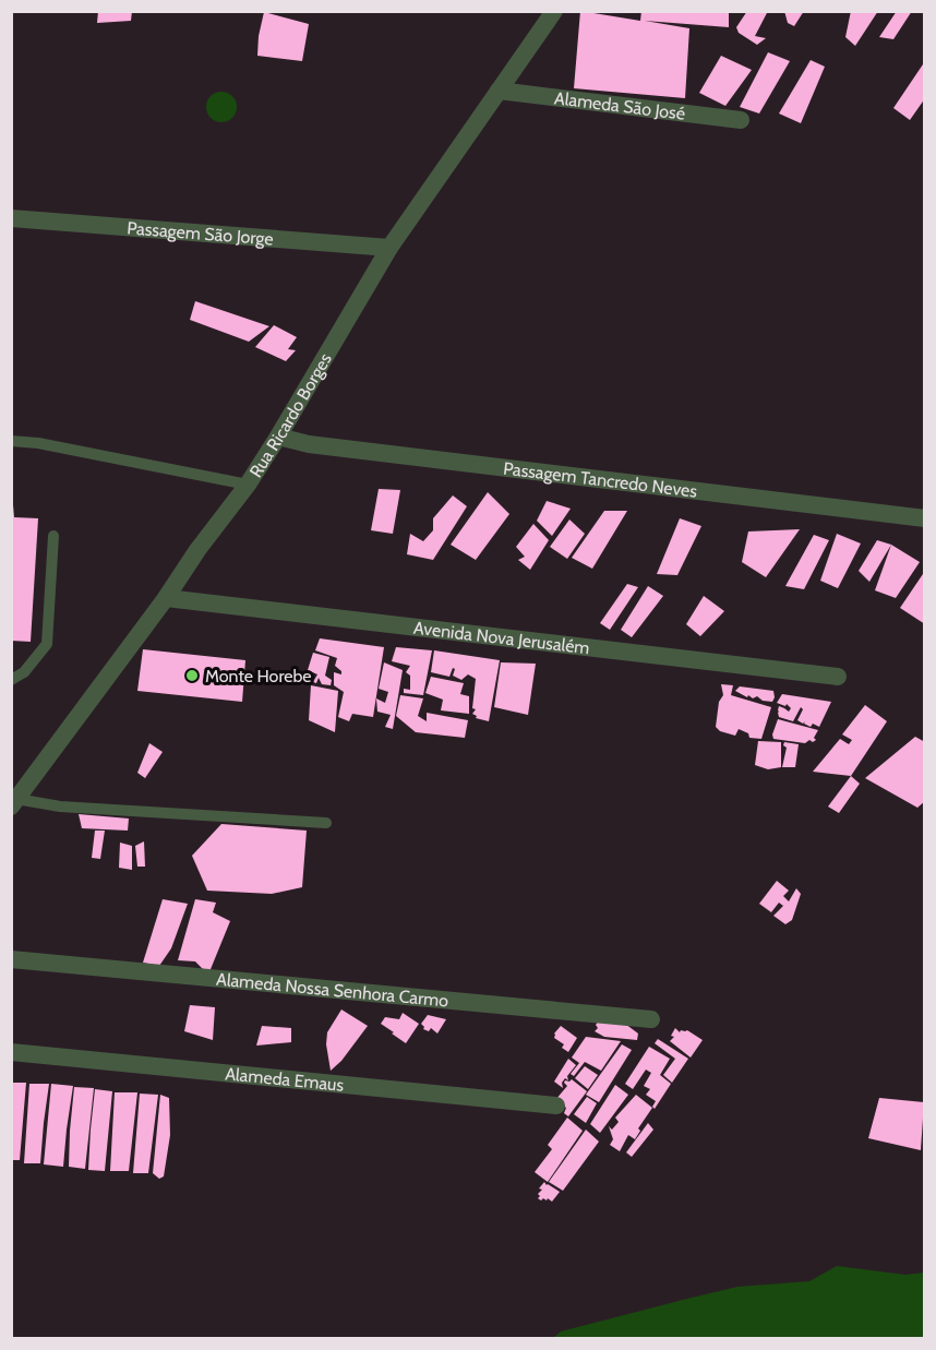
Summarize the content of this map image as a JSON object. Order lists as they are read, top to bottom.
{
  "streets": {
    "street": [
      "Alameda São José",
      "Passagem São Jorge",
      "Rua Ricardo Borges",
      "Passagem Tancredo Neves",
      "Avenida Nova Jerusalém",
      "Alameda Nossa Senhora Carmo",
      "Alameda Emaus"
    ]
  },
  "crossings": [
    ["Alameda São José", "Rua Ricardo Borges"],
    ["Passagem São Jorge", "Rua Ricardo Borges"],
    ["Rua Ricardo Borges", "Passagem Tancredo Neves"],
    ["Rua Ricardo Borges", "Avenida Nova Jerusalém"]
  ],
  "places": ["Monte Horebe"]
}
